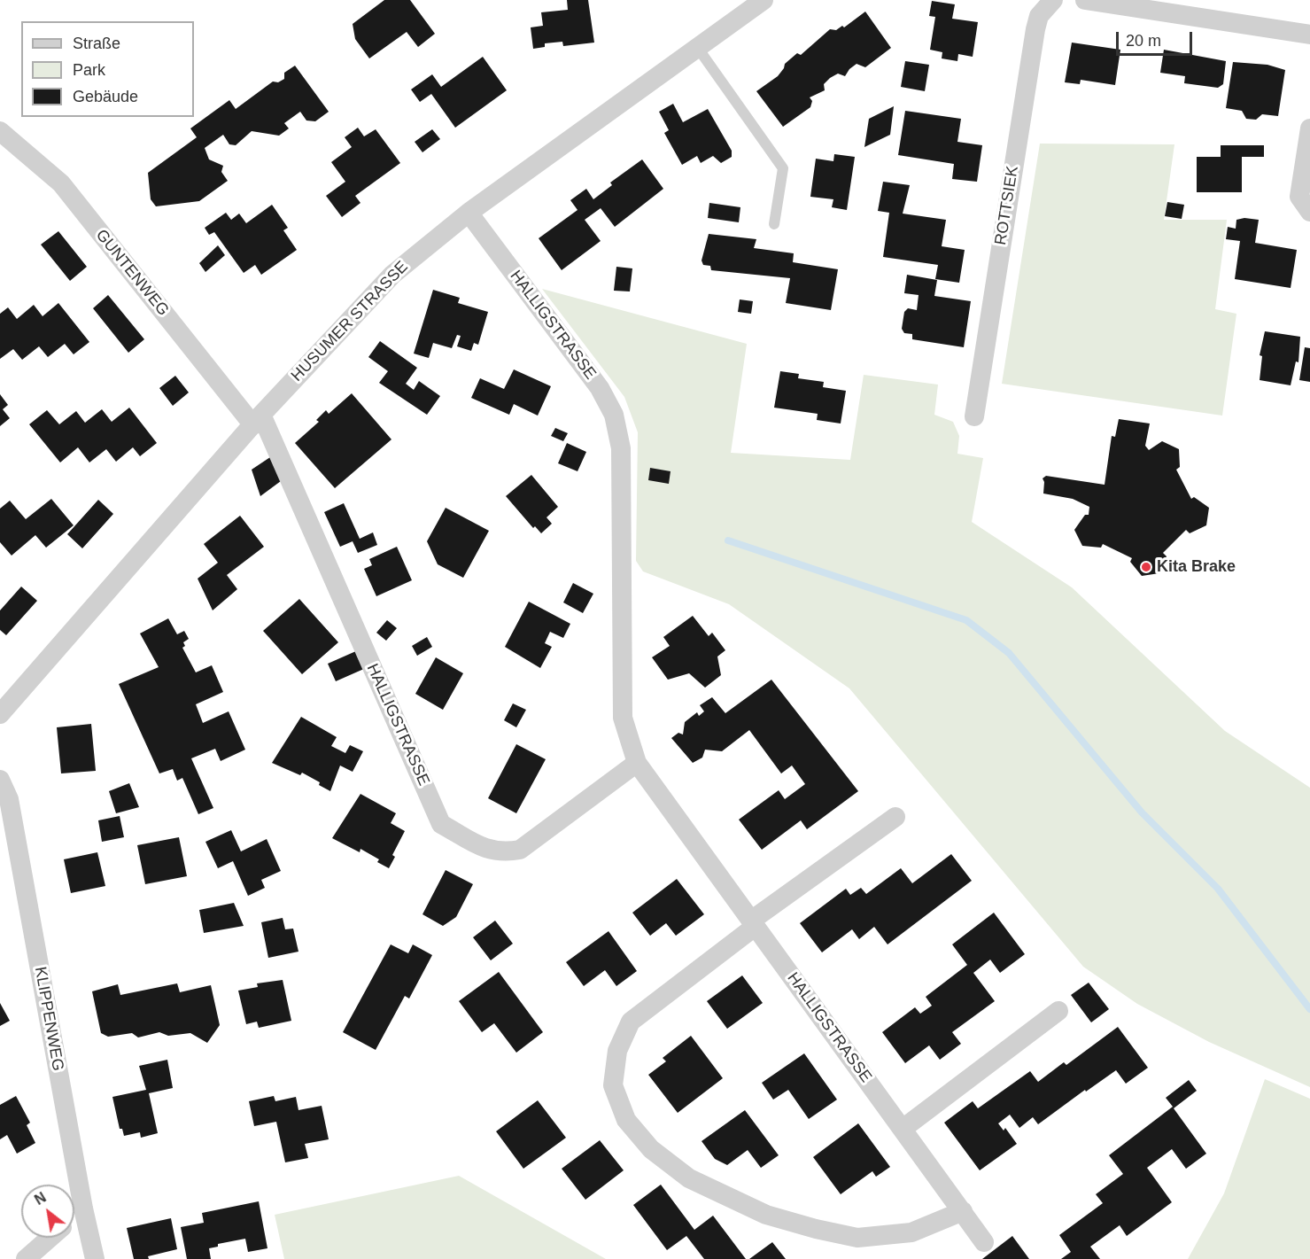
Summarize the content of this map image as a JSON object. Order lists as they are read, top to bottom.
{
  "streets": {
    "street": [
      "ROTTSIEK",
      "GUNTENWEG",
      "HUSUMER STRASSE",
      "HALLIGSTRASSE",
      "KLIPPENWEG"
    ]
  },
  "crossings": [
    ["GUNTENWEG", "HUSUMER STRASSE"],
    ["GUNTENWEG", "HALLIGSTRASSE"],
    ["HUSUMER STRASSE", "HALLIGSTRASSE"]
  ],
  "places": ["Kita Brake"],
  "legend": ["Straße", "Park", "Gebäude"],
  "scale_bar": "20 m",
  "north": "top left"
}
